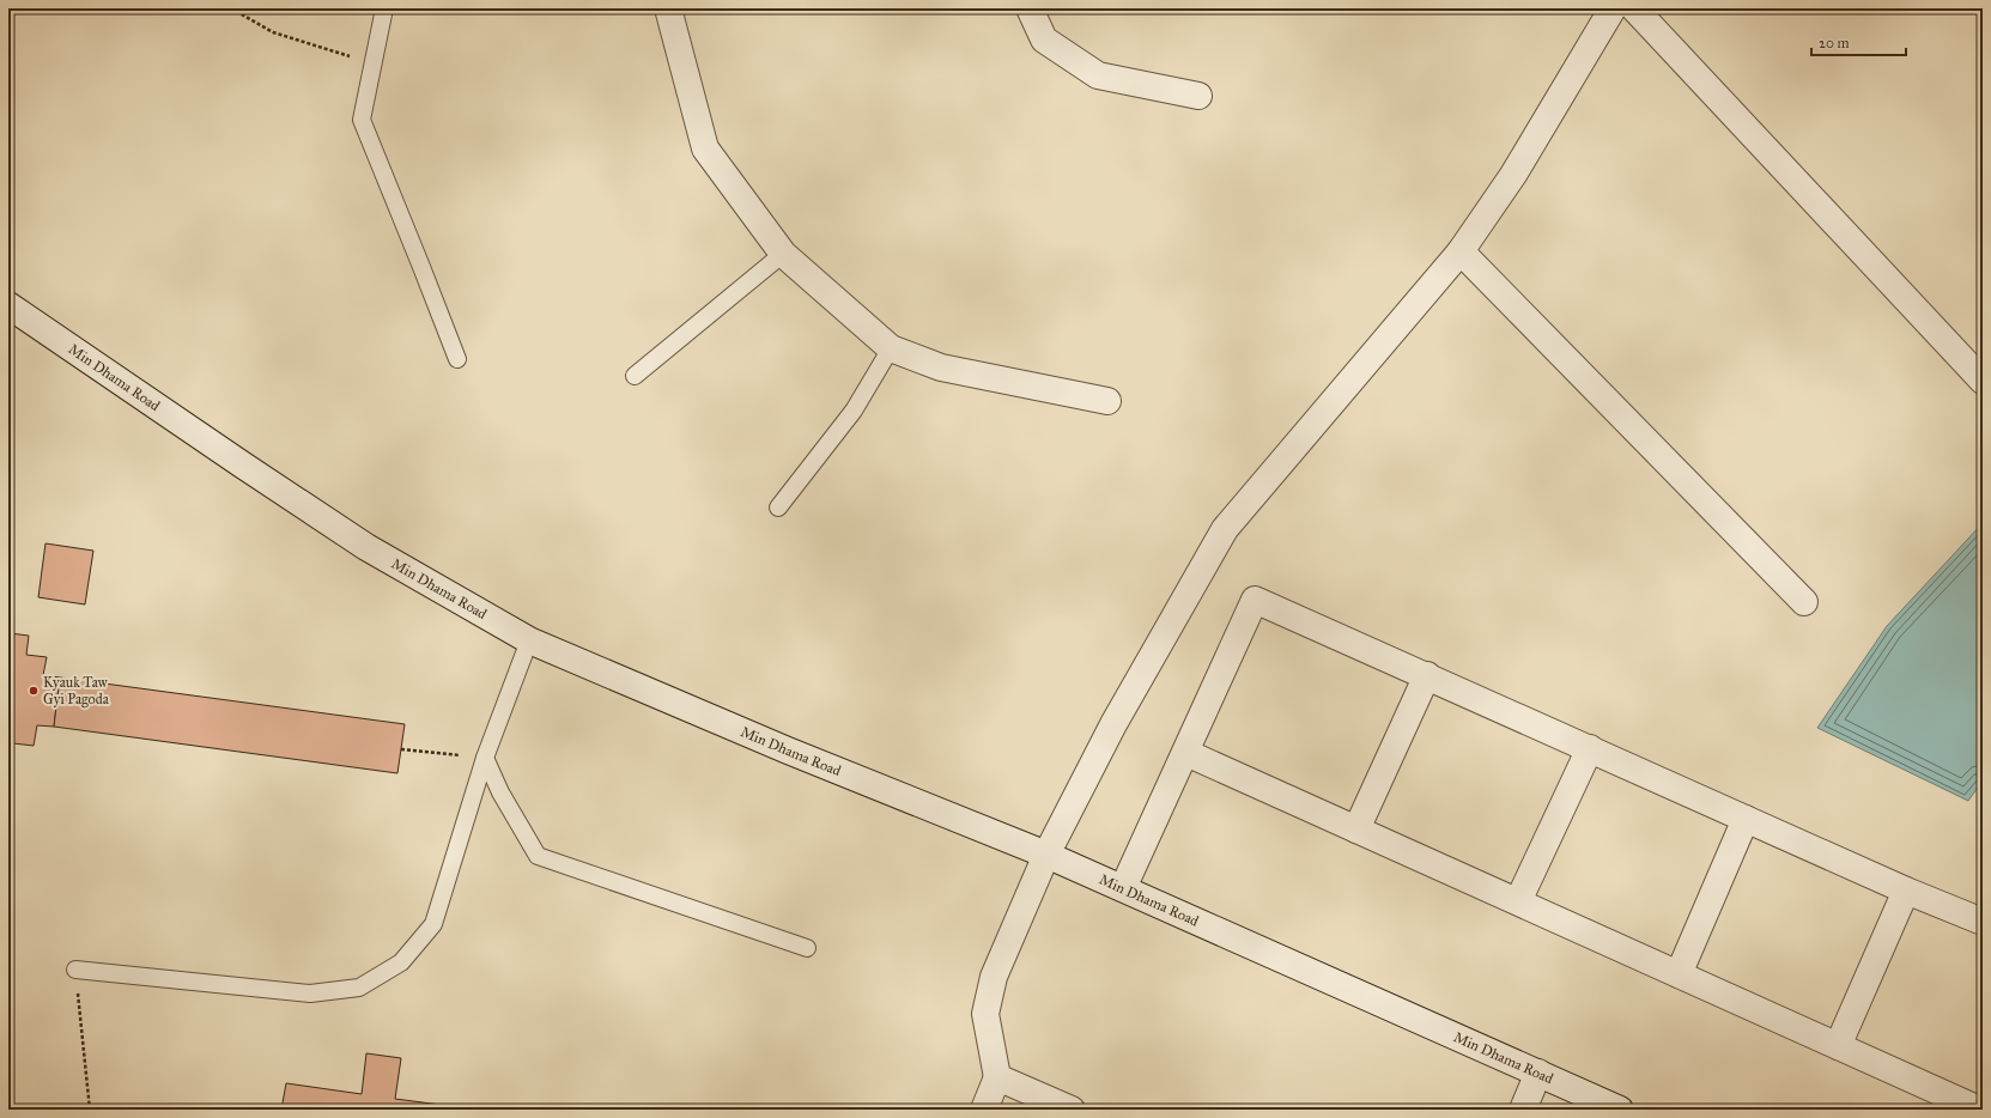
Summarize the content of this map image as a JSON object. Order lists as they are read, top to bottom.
{
  "streets": {
    "street": ["Min Dhama Road"]
  },
  "places": ["Kyauk Taw Gyi Pagoda"],
  "scale_bar": "20 m"
}
